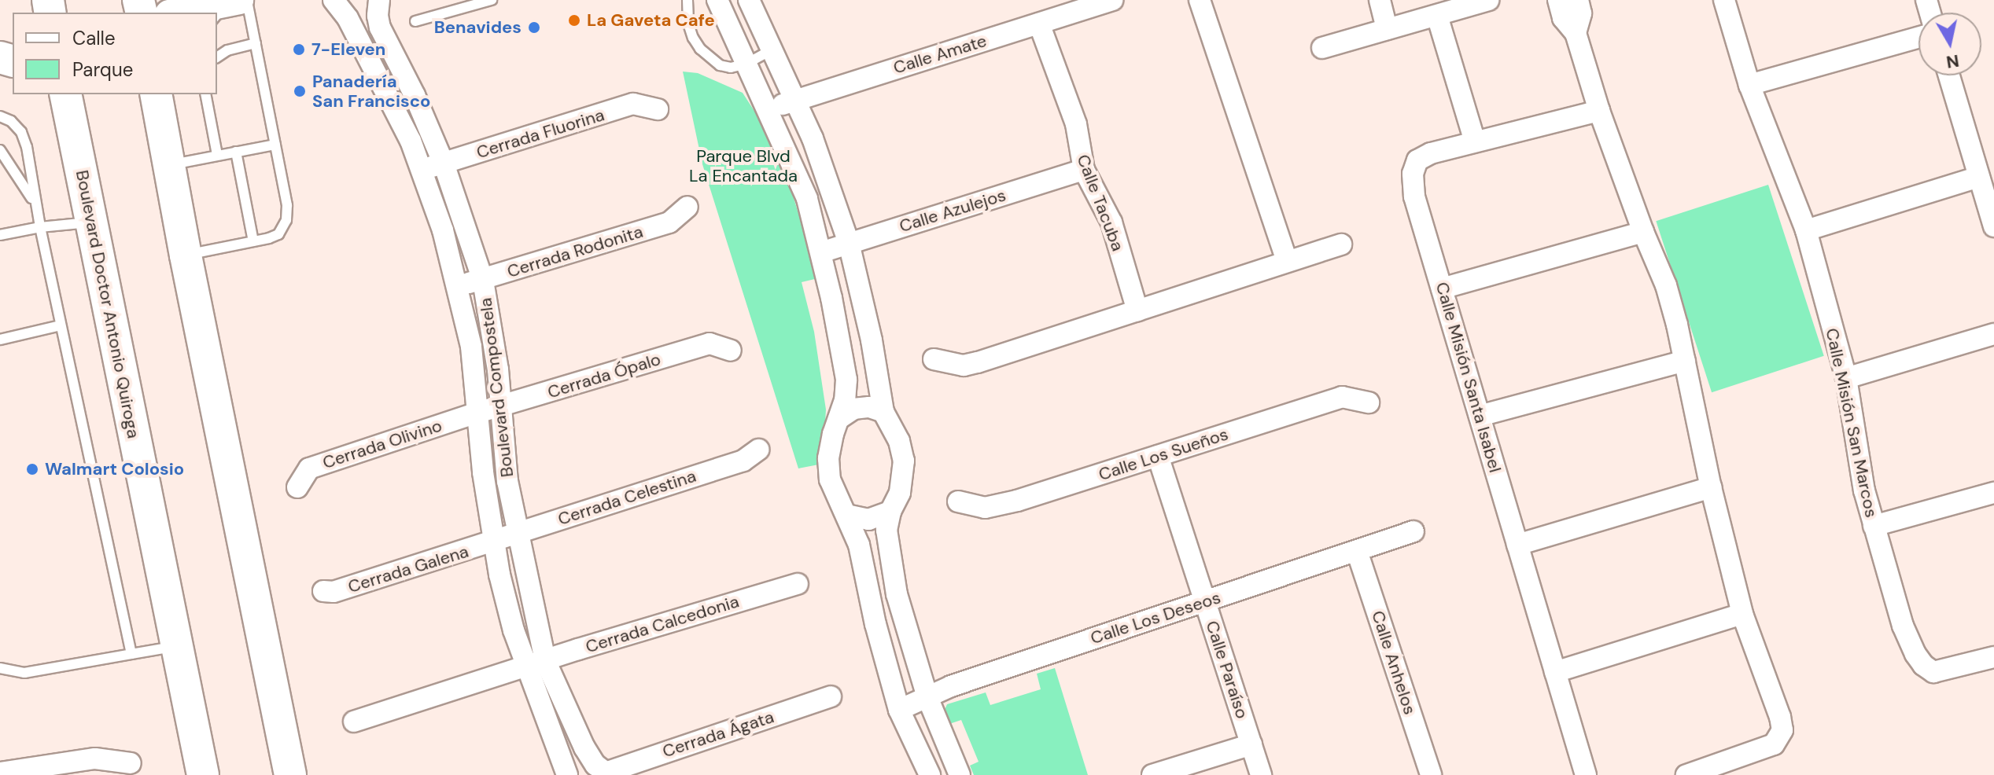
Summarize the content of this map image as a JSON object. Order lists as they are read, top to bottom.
{
  "streets": {
    "main road": ["Boulevard Doctor Antonio Quiroga"],
    "street": [
      "Calle Amate",
      "Cerrada Fluorina",
      "Calle Tacuba",
      "Calle Azulejos",
      "Cerrada Rodonita",
      "Cerrada Ópalo",
      "Calle Misión Santa Isabel",
      "Boulevard Compostela",
      "Calle Misión San Marcos",
      "Cerrada Olivino",
      "Calle Los Sueños",
      "Cerrada Celestina",
      "Cerrada Galena",
      "Calle Los Deseos",
      "Cerrada Calcedonia",
      "Calle Anhelos",
      "Calle Paraíso",
      "Cerrada Ágata"
    ]
  },
  "crossings": [
    ["Calle Amate", "Calle Tacuba"],
    ["Cerrada Fluorina", "Boulevard Compostela"],
    ["Calle Tacuba", "Calle Azulejos"],
    ["Cerrada Rodonita", "Boulevard Compostela"],
    ["Cerrada Ópalo", "Boulevard Compostela"],
    ["Cerrada Ópalo", "Cerrada Olivino"],
    ["Boulevard Compostela", "Cerrada Olivino"],
    ["Boulevard Compostela", "Cerrada Celestina"],
    ["Boulevard Compostela", "Cerrada Galena"],
    ["Boulevard Compostela", "Cerrada Calcedonia"],
    ["Boulevard Compostela", "Cerrada Ágata"],
    ["Calle Los Sueños", "Calle Paraíso"],
    ["Cerrada Celestina", "Cerrada Galena"],
    ["Calle Los Deseos", "Calle Anhelos"],
    ["Calle Los Deseos", "Calle Paraíso"]
  ],
  "parks": ["Parque Blvd La Encantada"],
  "places": [
    "La Gaveta Cafe",
    "Benavides",
    "7-Eleven",
    "Panadería San Francisco",
    "Walmart Colosio"
  ],
  "legend": ["Calle", "Parque"],
  "north": "bottom"
}
